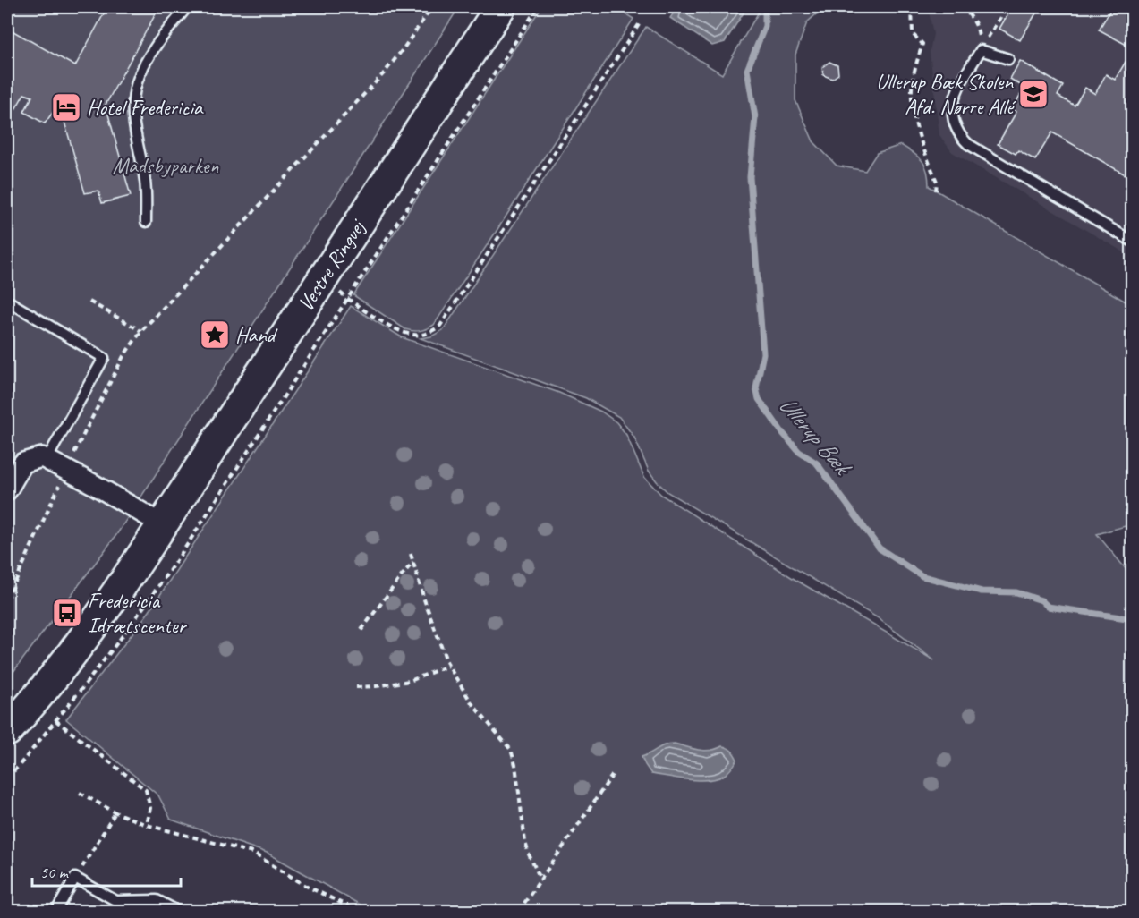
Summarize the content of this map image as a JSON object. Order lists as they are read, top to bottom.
{
  "streets": {
    "main road": ["Vestre Ringvej"]
  },
  "water": ["Ullerup Bæk"],
  "parks": ["Madsbyparken"],
  "places": {
    "school or university": ["Ullerup Bæk Skolen Afd. Nørre Allé"],
    "hotel": ["Hotel Fredericia"],
    "place": ["Hand"],
    "bus stop": ["Fredericia Idrætscenter"]
  },
  "scale_bar": "50 m"
}
